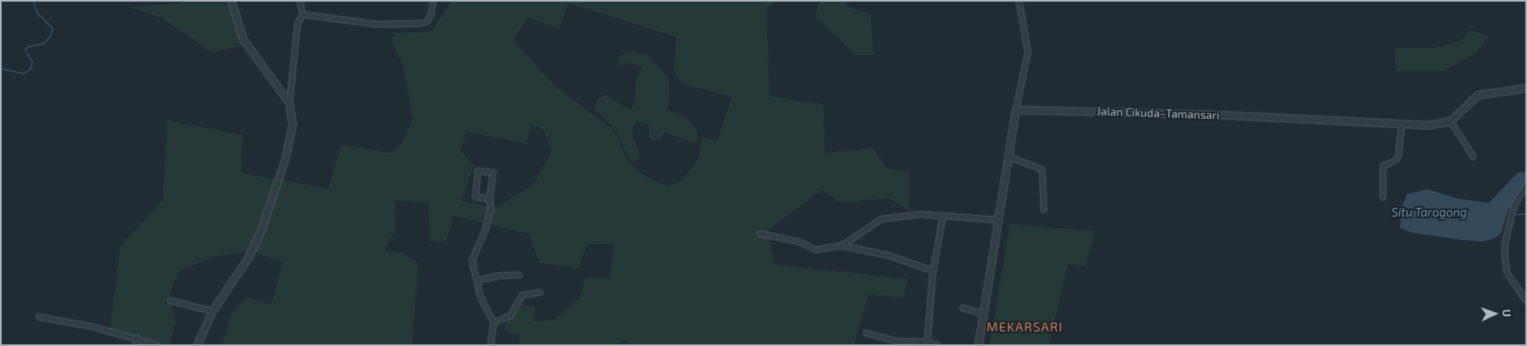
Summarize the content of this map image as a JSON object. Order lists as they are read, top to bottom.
{
  "streets": {
    "street": ["Jalan Cikuda–Tamansari"]
  },
  "districts": ["MEKARSARI"],
  "water": ["Situ Tarogong"],
  "north": "right"
}
